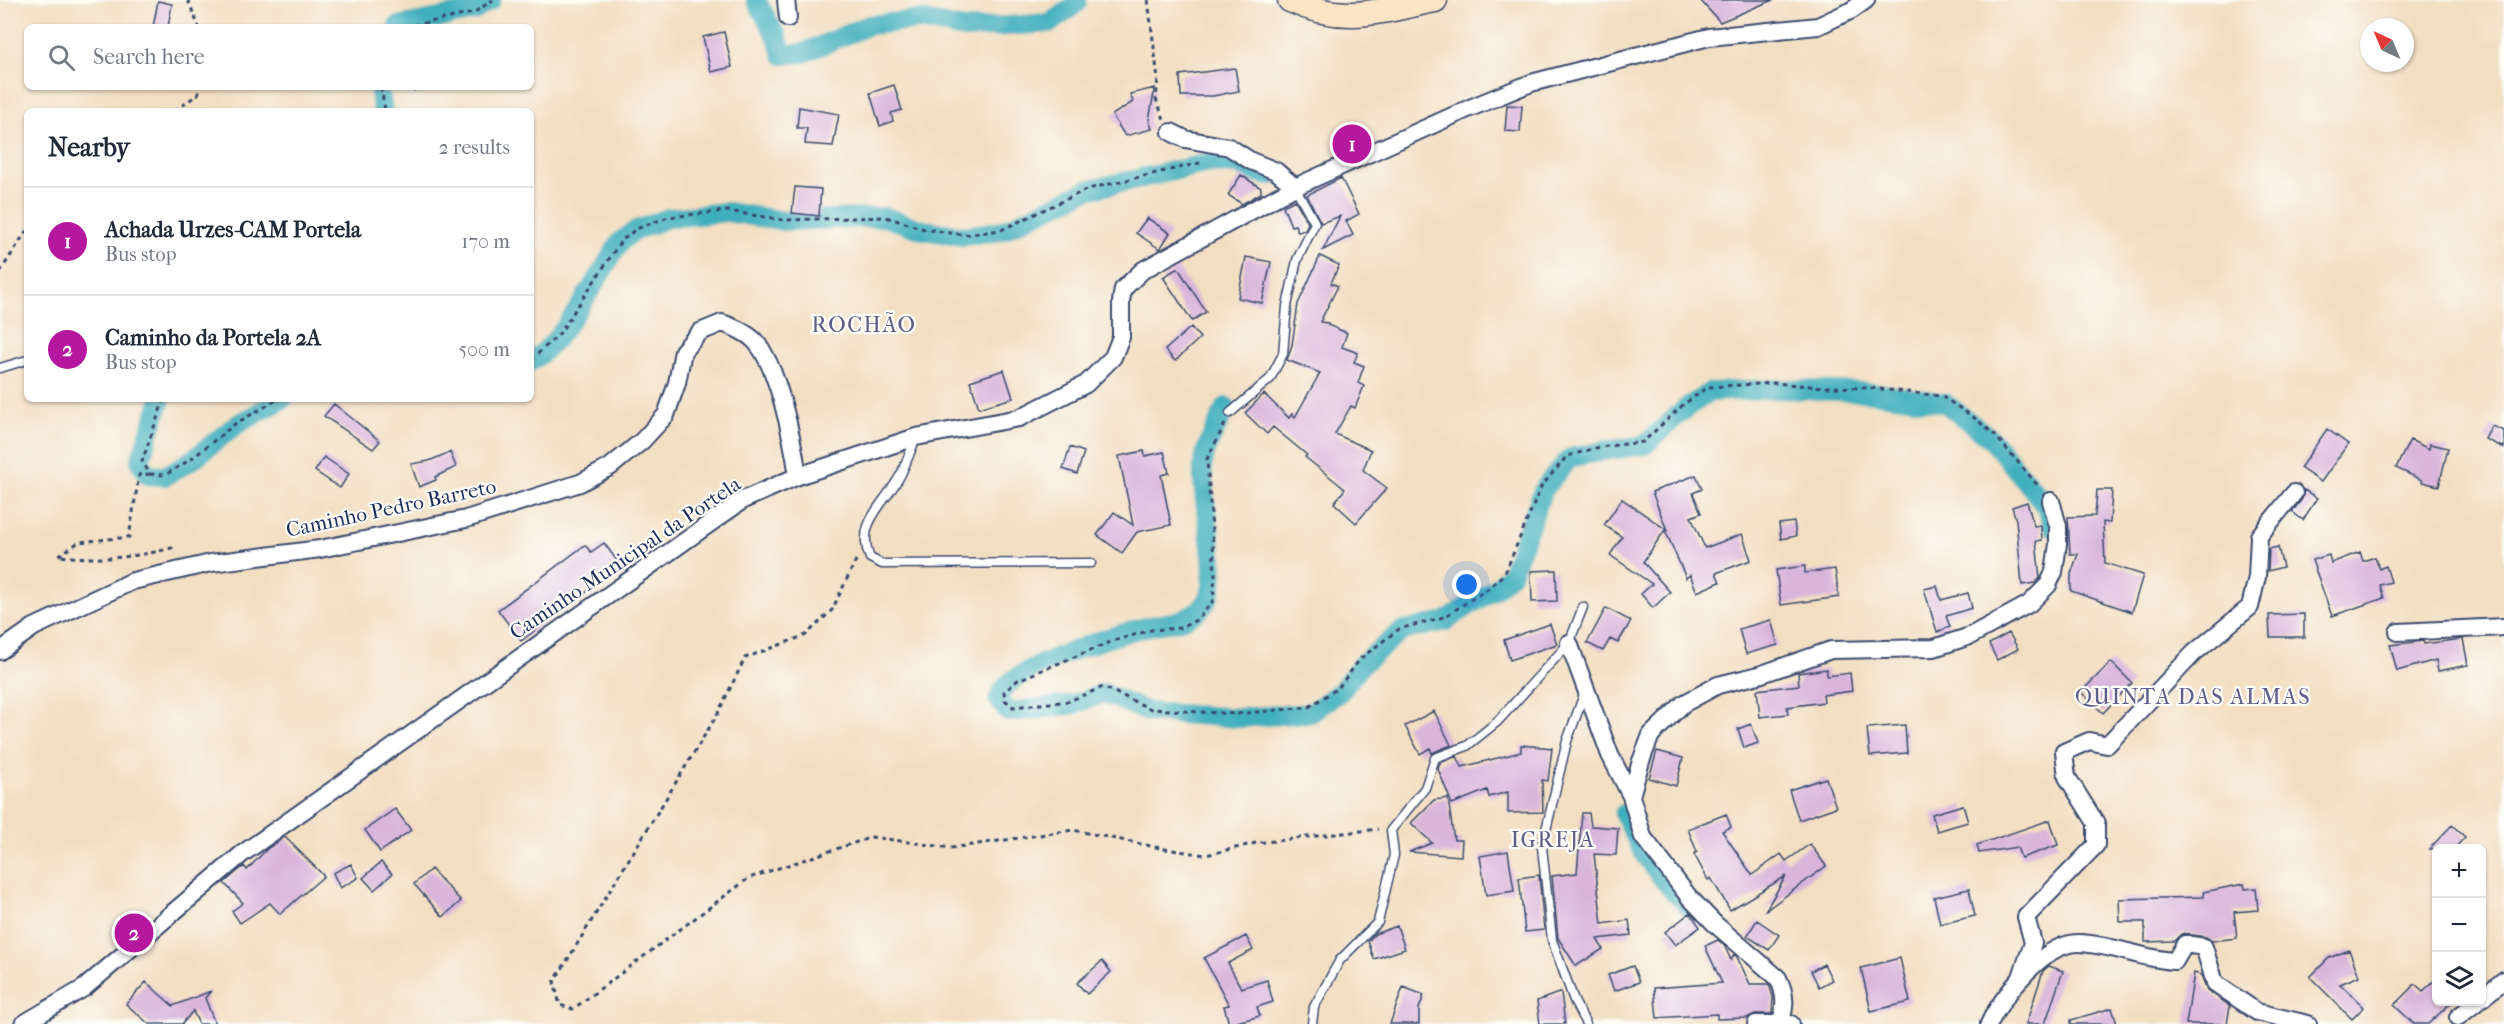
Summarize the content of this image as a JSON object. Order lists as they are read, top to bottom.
{
  "streets": {
    "street": ["Caminho Pedro Barreto", "Caminho Municipal da Portela"]
  },
  "crossings": [
    ["Caminho Pedro Barreto", "Caminho Municipal da Portela"]
  ],
  "districts": ["ROCHÃO", "QUINTA DAS ALMAS", "IGREJA"],
  "north": "top left",
  "page": {
    "search": "Search here",
    "heading": ["Nearby", "2 results"],
    "pins": ["1", "2"],
    "list": [
      {
        "mark": "1",
        "name": "Achada Urzes-CAM Portela",
        "note": "Bus stop",
        "value": "170 m"
      },
      {
        "mark": "2",
        "name": "Caminho da Portela 2A",
        "note": "Bus stop",
        "value": "500 m"
      }
    ],
    "map_buttons": ["+", "−"]
  }
}
